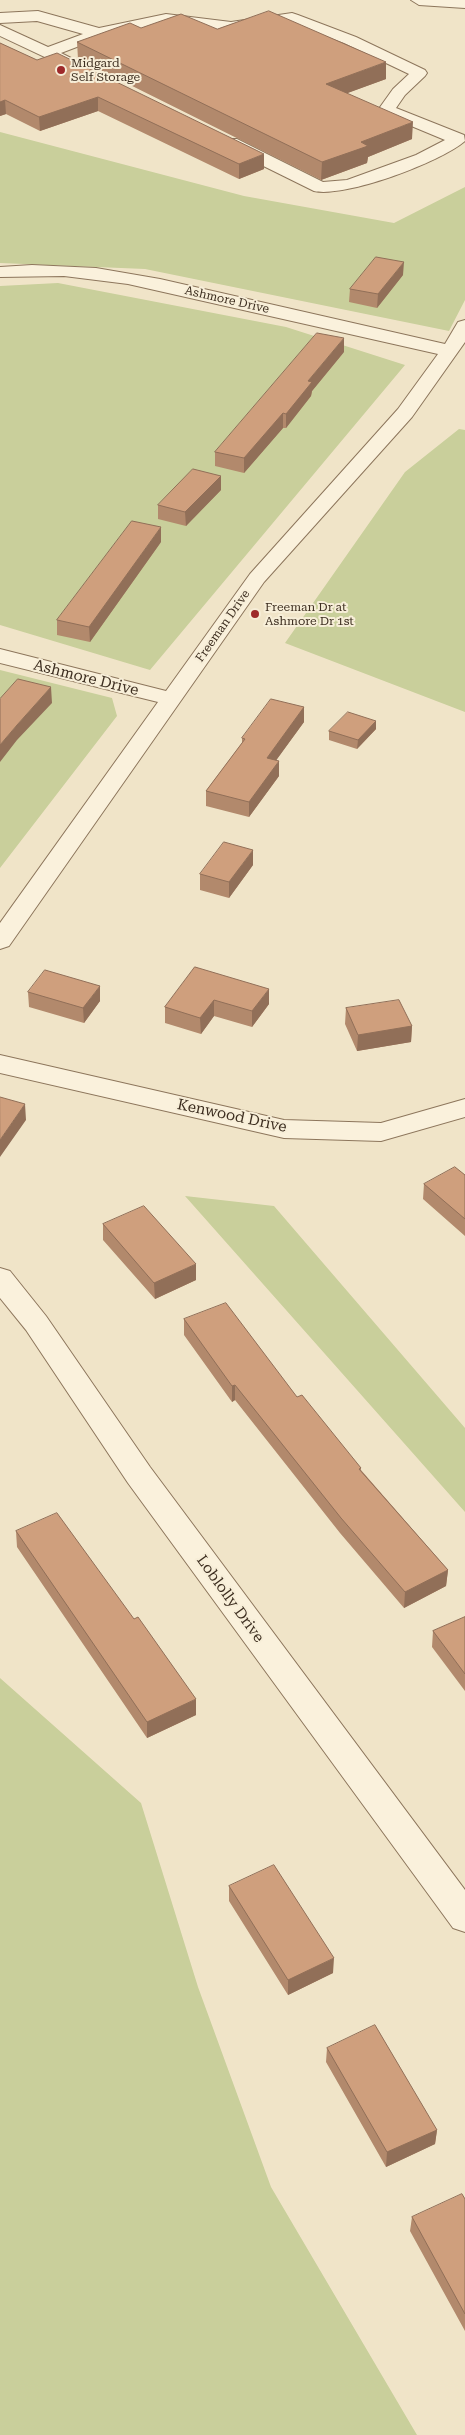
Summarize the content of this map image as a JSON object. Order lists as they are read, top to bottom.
{
  "streets": {
    "street": [
      "Ashmore Drive",
      "Freeman Drive",
      "Kenwood Drive",
      "Loblolly Drive"
    ]
  },
  "crossings": [
    ["Ashmore Drive", "Freeman Drive"]
  ],
  "places": ["Midgard Self Storage", "Freeman Dr at Ashmore Dr 1st"]
}
